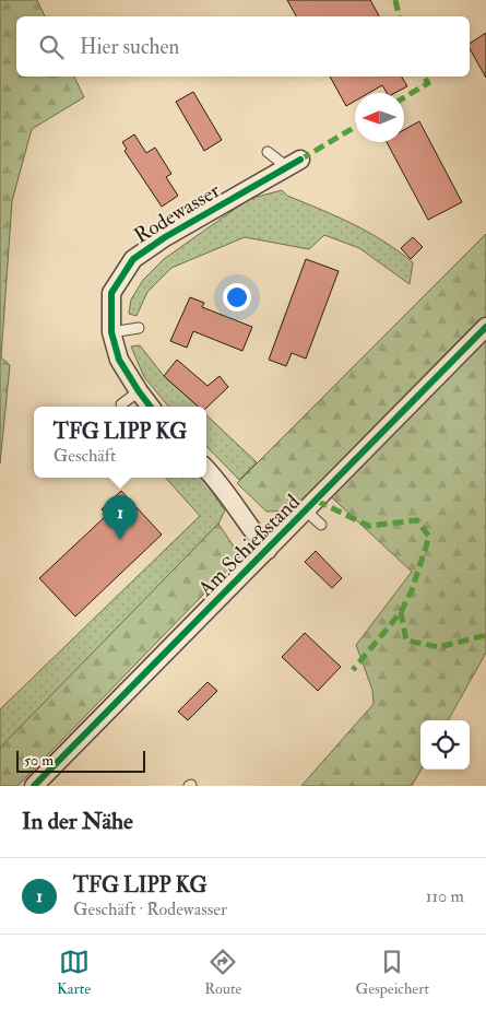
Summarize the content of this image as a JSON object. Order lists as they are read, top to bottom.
{
  "streets": {
    "street": ["Rodewasser", "Am Schießstand"]
  },
  "scale_bar": "50 m",
  "north": "left",
  "page": {
    "search": "Hier suchen",
    "popup": ["TFG LIPP KG", "Geschäft"],
    "pins": "1",
    "scale": "50 m",
    "heading": "In der Nähe",
    "list": [
      {
        "mark": "1",
        "name": "TFG LIPP KG",
        "note": "Geschäft · Rodewasser",
        "value": "110 m"
      }
    ],
    "nav": ["Karte", "Route", "Gespeichert"]
  }
}
